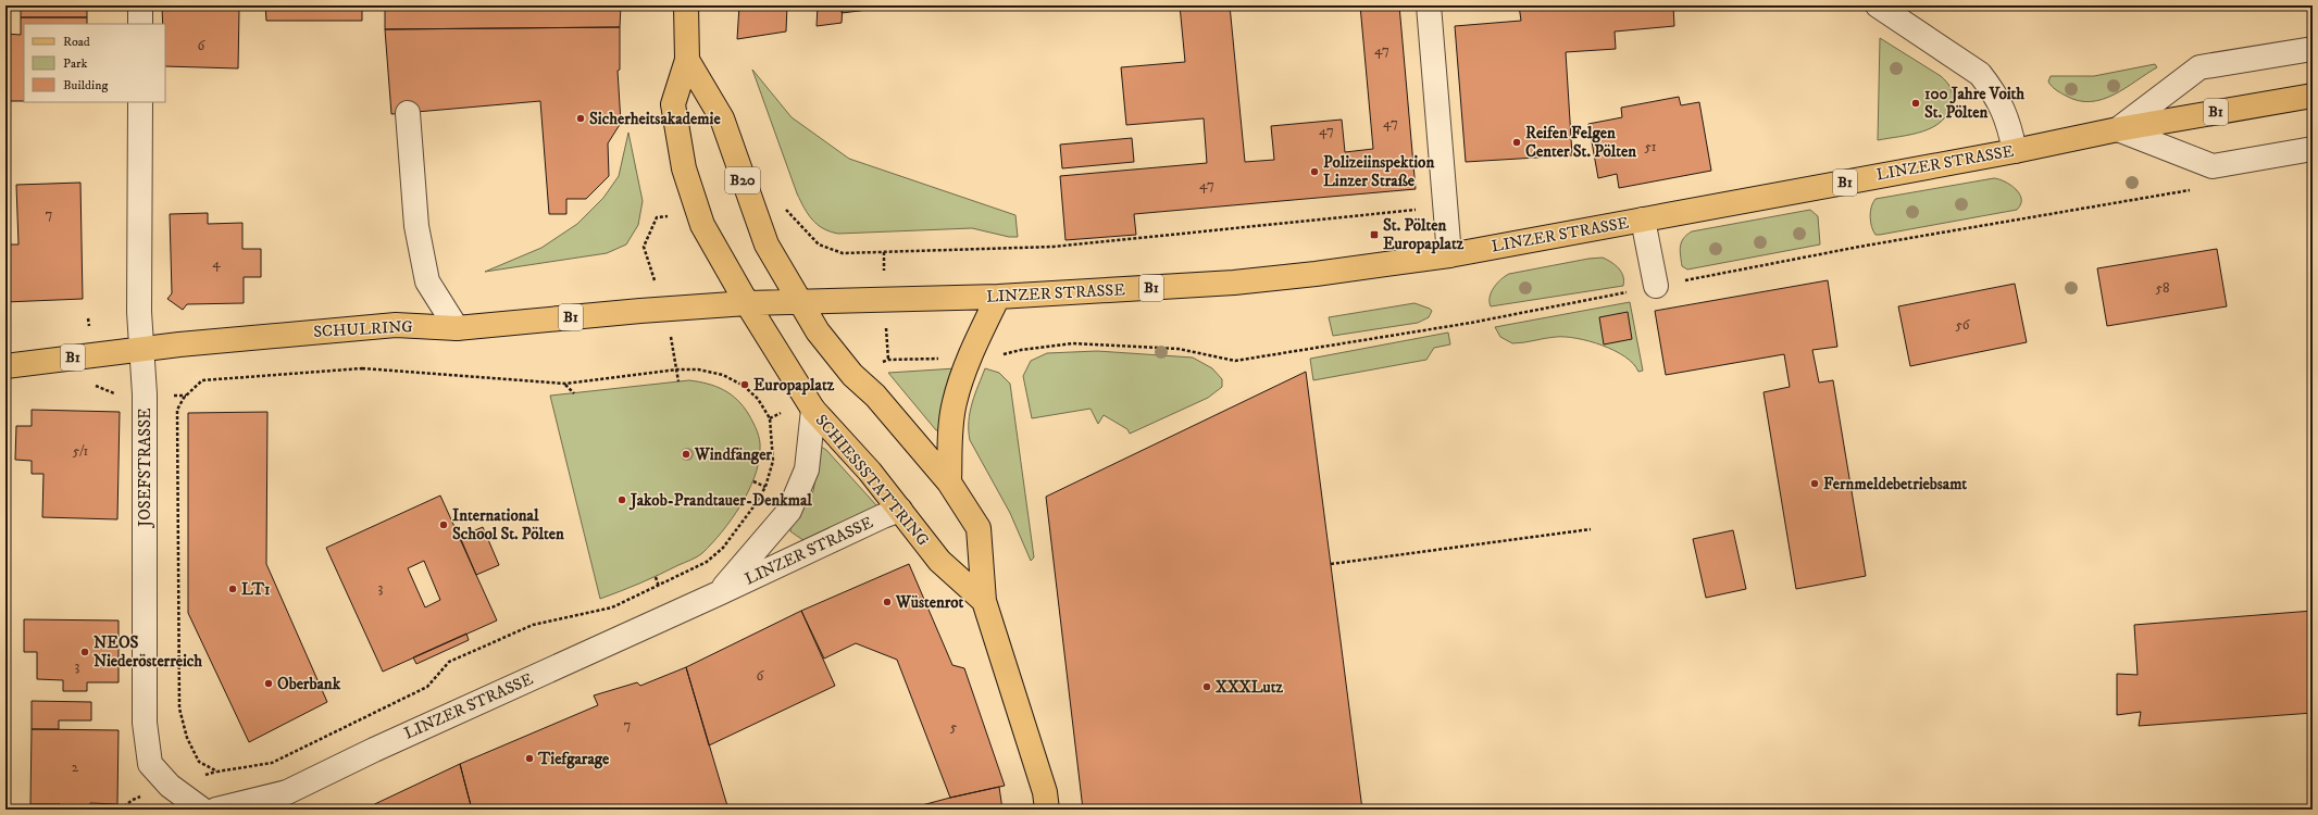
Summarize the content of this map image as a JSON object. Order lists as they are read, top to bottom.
{
  "streets": {
    "main road": [
      "B1",
      "LINZER STRASSE",
      "B20",
      "SCHULRING",
      "SCHIESSSTATTRING"
    ],
    "street": ["JOSEFSTRASSE"]
  },
  "crossings": [
    ["B1", "LINZER STRASSE"],
    ["B1", "B20"],
    ["B1", "SCHULRING"],
    ["B1", "SCHIESSSTATTRING"],
    ["LINZER STRASSE", "B20"],
    ["LINZER STRASSE", "SCHIESSSTATTRING"],
    ["B20", "SCHULRING"],
    ["B20", "SCHIESSSTATTRING"],
    ["SCHULRING", "JOSEFSTRASSE"],
    ["SCHULRING", "SCHIESSSTATTRING"]
  ],
  "places": {
    "other": [
      "100 Jahre Voith St. Pölten",
      "Sicherheitsakademie",
      "Reifen Felgen Center St. Pölten",
      "Polizeiinspektion Linzer Straße",
      "Europaplatz",
      "Windfänger",
      "Fernmeldebetriebsamt",
      "Jakob-Prandtauer-Denkmal",
      "International School St. Pölten",
      "LT1",
      "Wüstenrot",
      "NEOS Niederösterreich",
      "Oberbank",
      "XXXLutz",
      "Tiefgarage"
    ],
    "transit": ["St. Pölten Europaplatz"]
  },
  "house_numbers": [
    "6",
    "47",
    "47",
    "47",
    "51",
    "47",
    "7",
    "4",
    "58",
    "56",
    "5/1",
    "3",
    "3",
    "6",
    "7",
    "5",
    "2"
  ],
  "legend": ["Road", "Park", "Building"]
}
